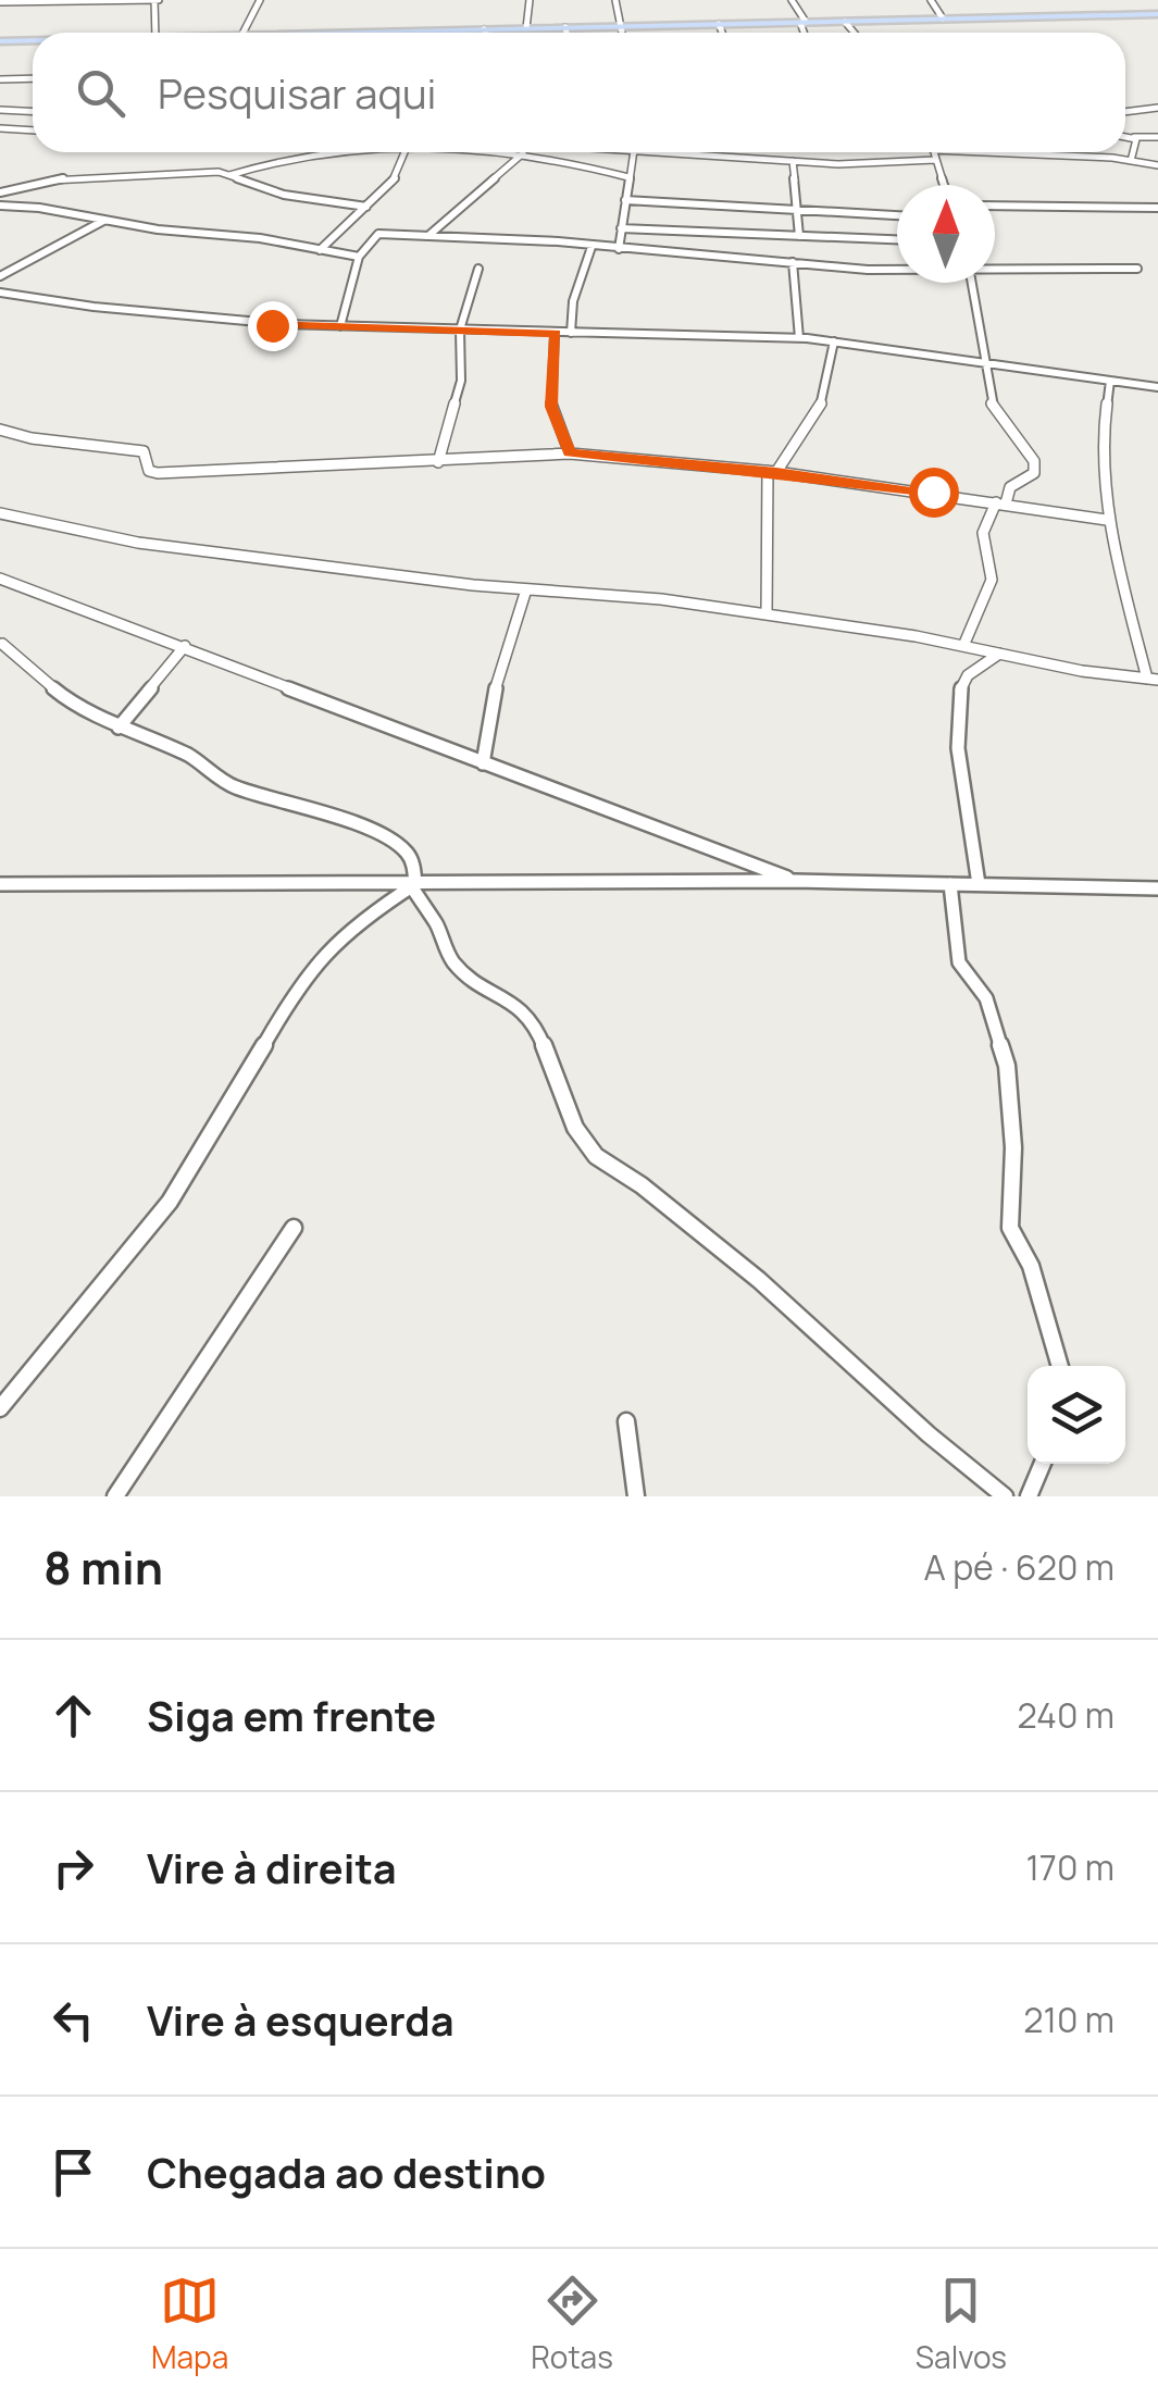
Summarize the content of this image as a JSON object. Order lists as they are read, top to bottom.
{
  "north": "top",
  "page": {
    "search": "Pesquisar aqui",
    "heading": ["8 min", "A pé · 620 m"],
    "list": [
      ["Siga em frente", "240 m"],
      ["Vire à direita", "170 m"],
      ["Vire à esquerda", "210 m"],
      "Chegada ao destino"
    ],
    "nav": ["Mapa", "Rotas", "Salvos"]
  }
}
